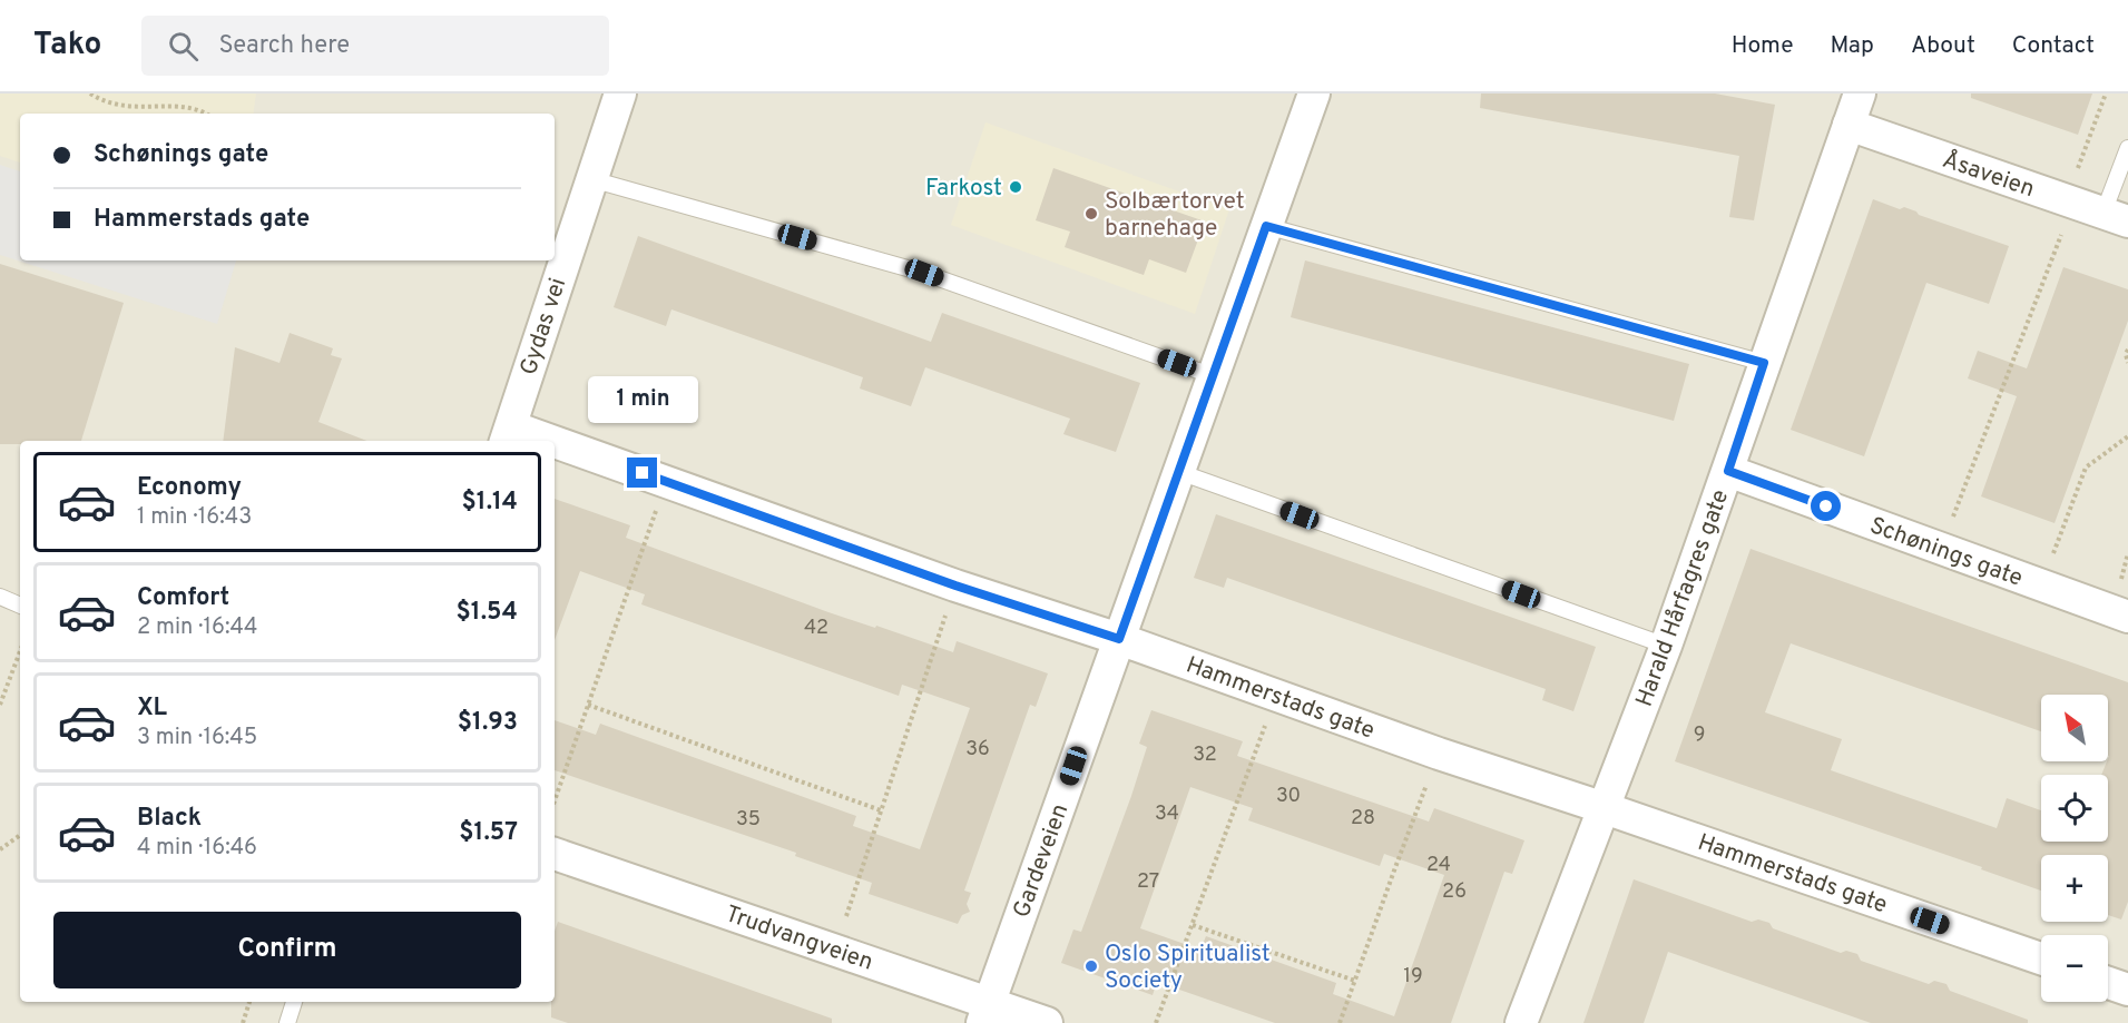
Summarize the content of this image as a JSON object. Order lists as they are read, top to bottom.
{
  "streets": {
    "street": [
      "Åsaveien",
      "Gydas vei",
      "Schønings gate",
      "Harald Hårfagres gate",
      "Hammerstads gate",
      "Gardeveien",
      "Trudvangveien"
    ]
  },
  "crossings": [
    ["Åsaveien", "Harald Hårfagres gate"],
    ["Gydas vei", "Hammerstads gate"],
    ["Schønings gate", "Harald Hårfagres gate"],
    ["Harald Hårfagres gate", "Hammerstads gate"],
    ["Hammerstads gate", "Gardeveien"],
    ["Gardeveien", "Trudvangveien"]
  ],
  "places": ["Farkost", "Solbærtorvet barnehage", "Oslo Spiritualist Society"],
  "house_numbers": [
    "42",
    "9",
    "36",
    "32",
    "30",
    "34",
    "28",
    "35",
    "24",
    "27",
    "26",
    "19"
  ],
  "north": "top left",
  "page": {
    "header": "Tako",
    "search": "Search here",
    "nav": [
      "Home",
      "Map",
      "About",
      "Contact"
    ],
    "banner": ["Schønings gate", "Hammerstads gate"],
    "bubble": "1 min",
    "list": [
      {
        "name": "Economy",
        "note": "1 min · 16:43",
        "value": "$1.14"
      },
      {
        "name": "Comfort",
        "note": "2 min · 16:44",
        "value": "$1.54"
      },
      {
        "name": "XL",
        "note": "3 min · 16:45",
        "value": "$1.93"
      },
      {
        "name": "Black",
        "note": "4 min · 16:46",
        "value": "$1.57"
      }
    ],
    "map_buttons": ["+", "−"],
    "buttons": "Confirm"
  }
}
